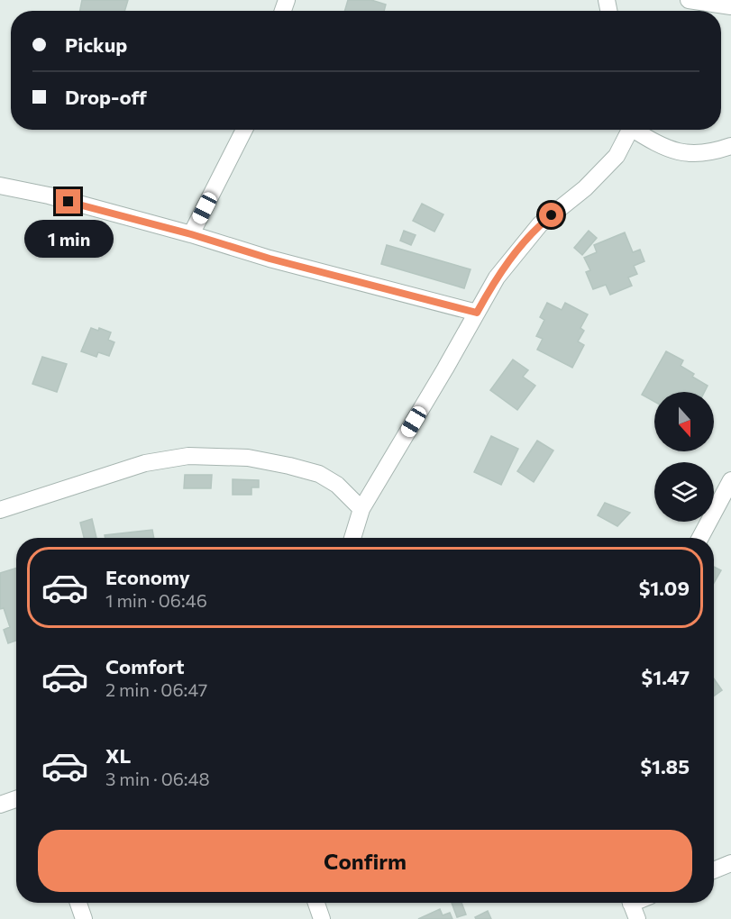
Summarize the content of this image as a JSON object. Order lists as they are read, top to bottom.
{
  "north": "bottom",
  "page": {
    "banner": ["Pickup", "Drop-off"],
    "bubble": "1 min",
    "list": [
      {
        "name": "Economy",
        "note": "1 min · 06:46",
        "value": "$1.09"
      },
      {
        "name": "Comfort",
        "note": "2 min · 06:47",
        "value": "$1.47"
      },
      {
        "name": "XL",
        "note": "3 min · 06:48",
        "value": "$1.85"
      }
    ],
    "buttons": "Confirm"
  }
}
